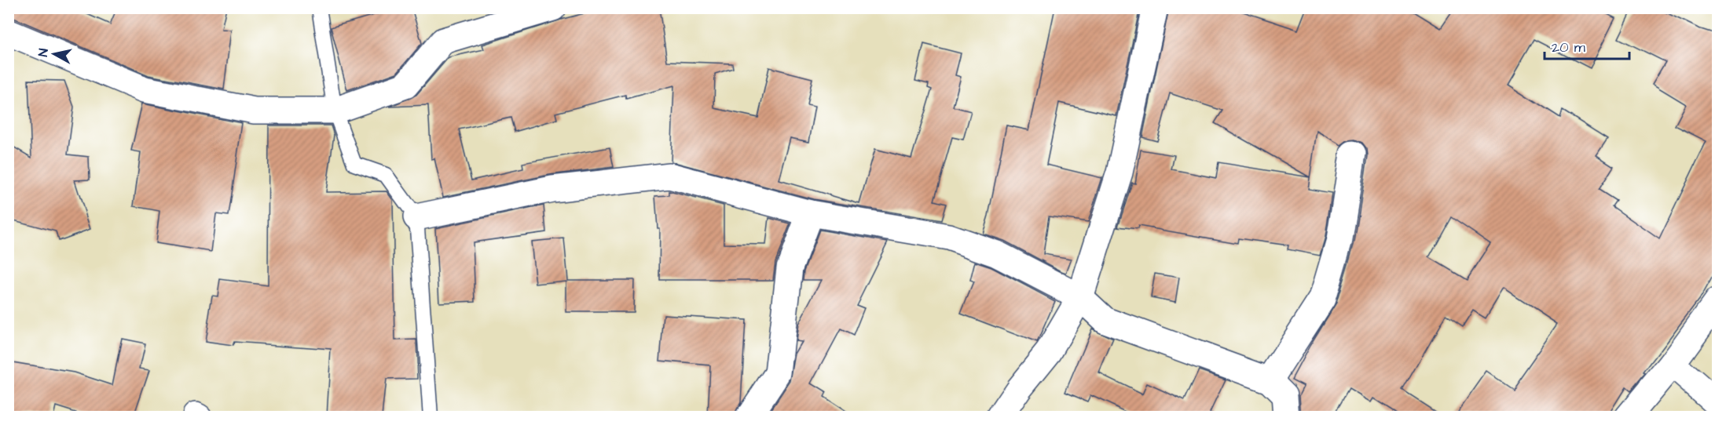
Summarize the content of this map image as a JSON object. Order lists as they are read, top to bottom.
{
  "scale_bar": "20 m",
  "north": "left"
}
